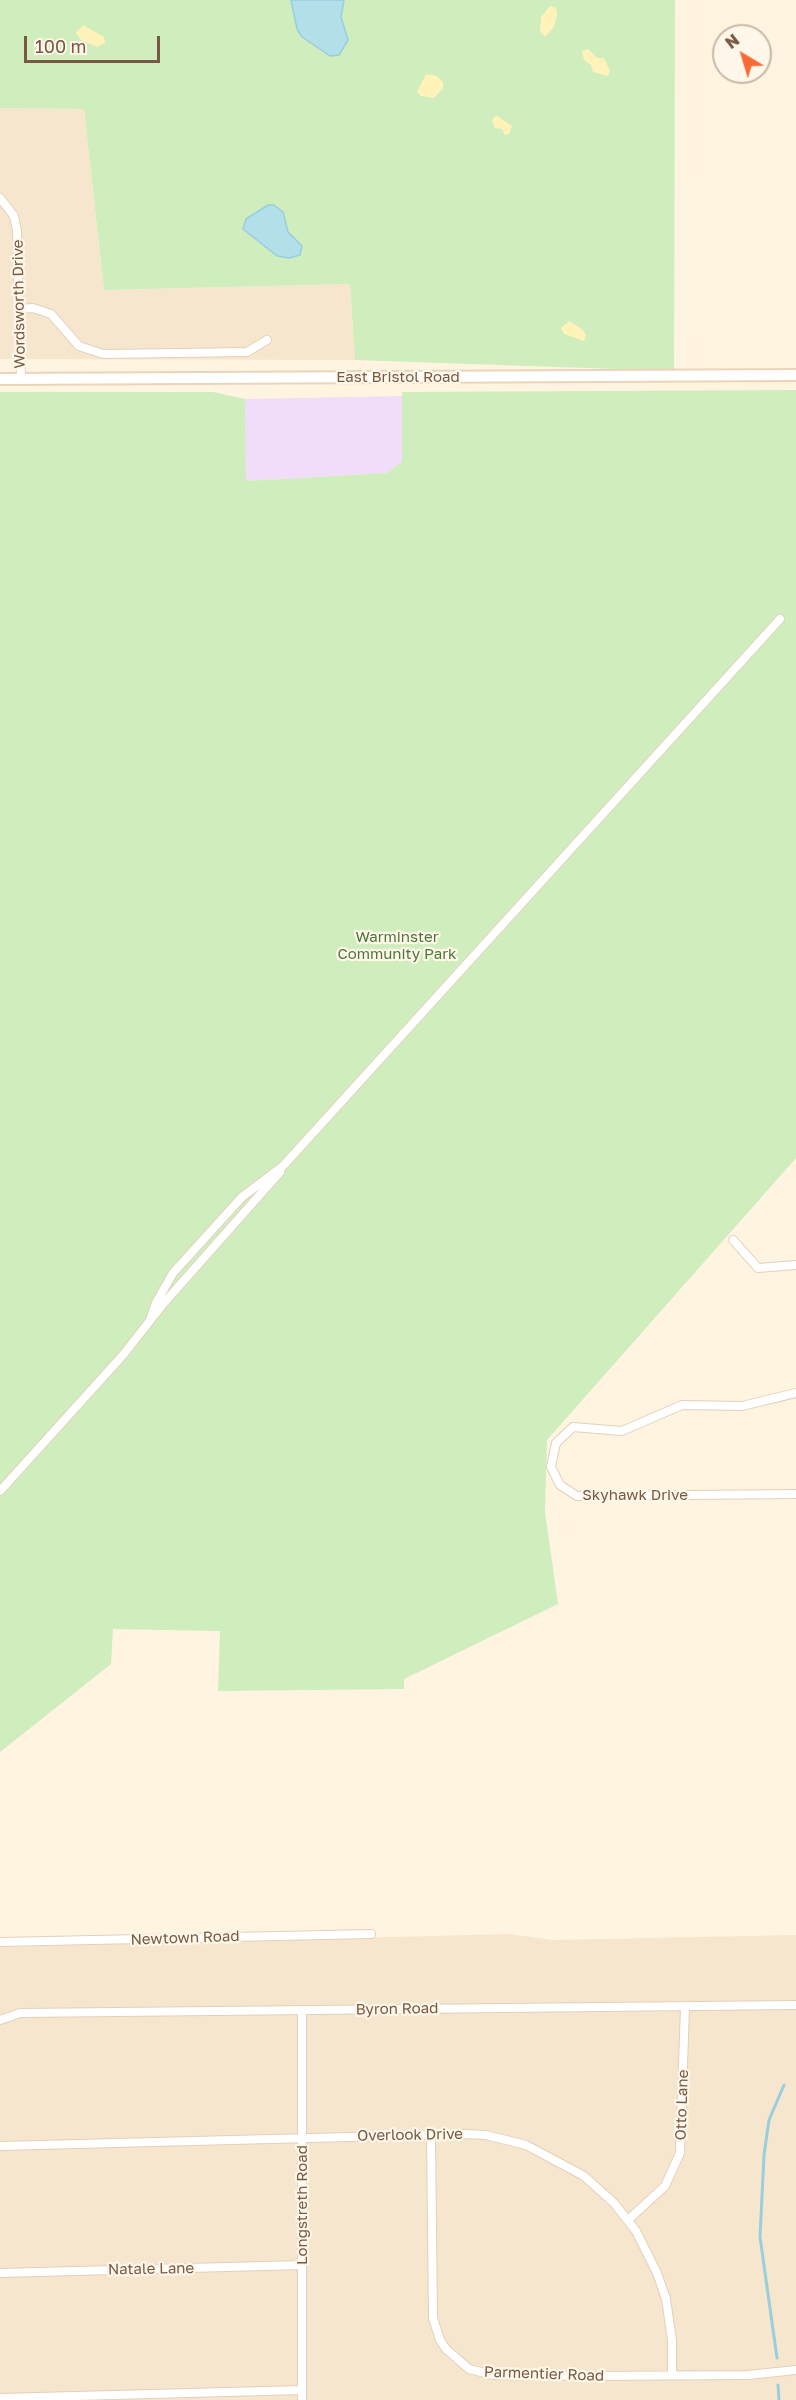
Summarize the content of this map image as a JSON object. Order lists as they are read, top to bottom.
{
  "streets": {
    "main road": ["East Bristol Road"],
    "street": [
      "Wordsworth Drive",
      "Skyhawk Drive",
      "Newtown Road",
      "Byron Road",
      "Otto Lane",
      "Overlook Drive",
      "Longstreth Road",
      "Natale Lane",
      "Parmentier Road"
    ]
  },
  "crossings": [
    ["Wordsworth Drive", "East Bristol Road"],
    ["Byron Road", "Otto Lane"],
    ["Byron Road", "Longstreth Road"],
    ["Otto Lane", "Overlook Drive"],
    ["Overlook Drive", "Longstreth Road"],
    ["Overlook Drive", "Parmentier Road"],
    ["Longstreth Road", "Natale Lane"]
  ],
  "parks": ["Warminster Community Park"],
  "scale_bar": "100 m",
  "north": "top left"
}
